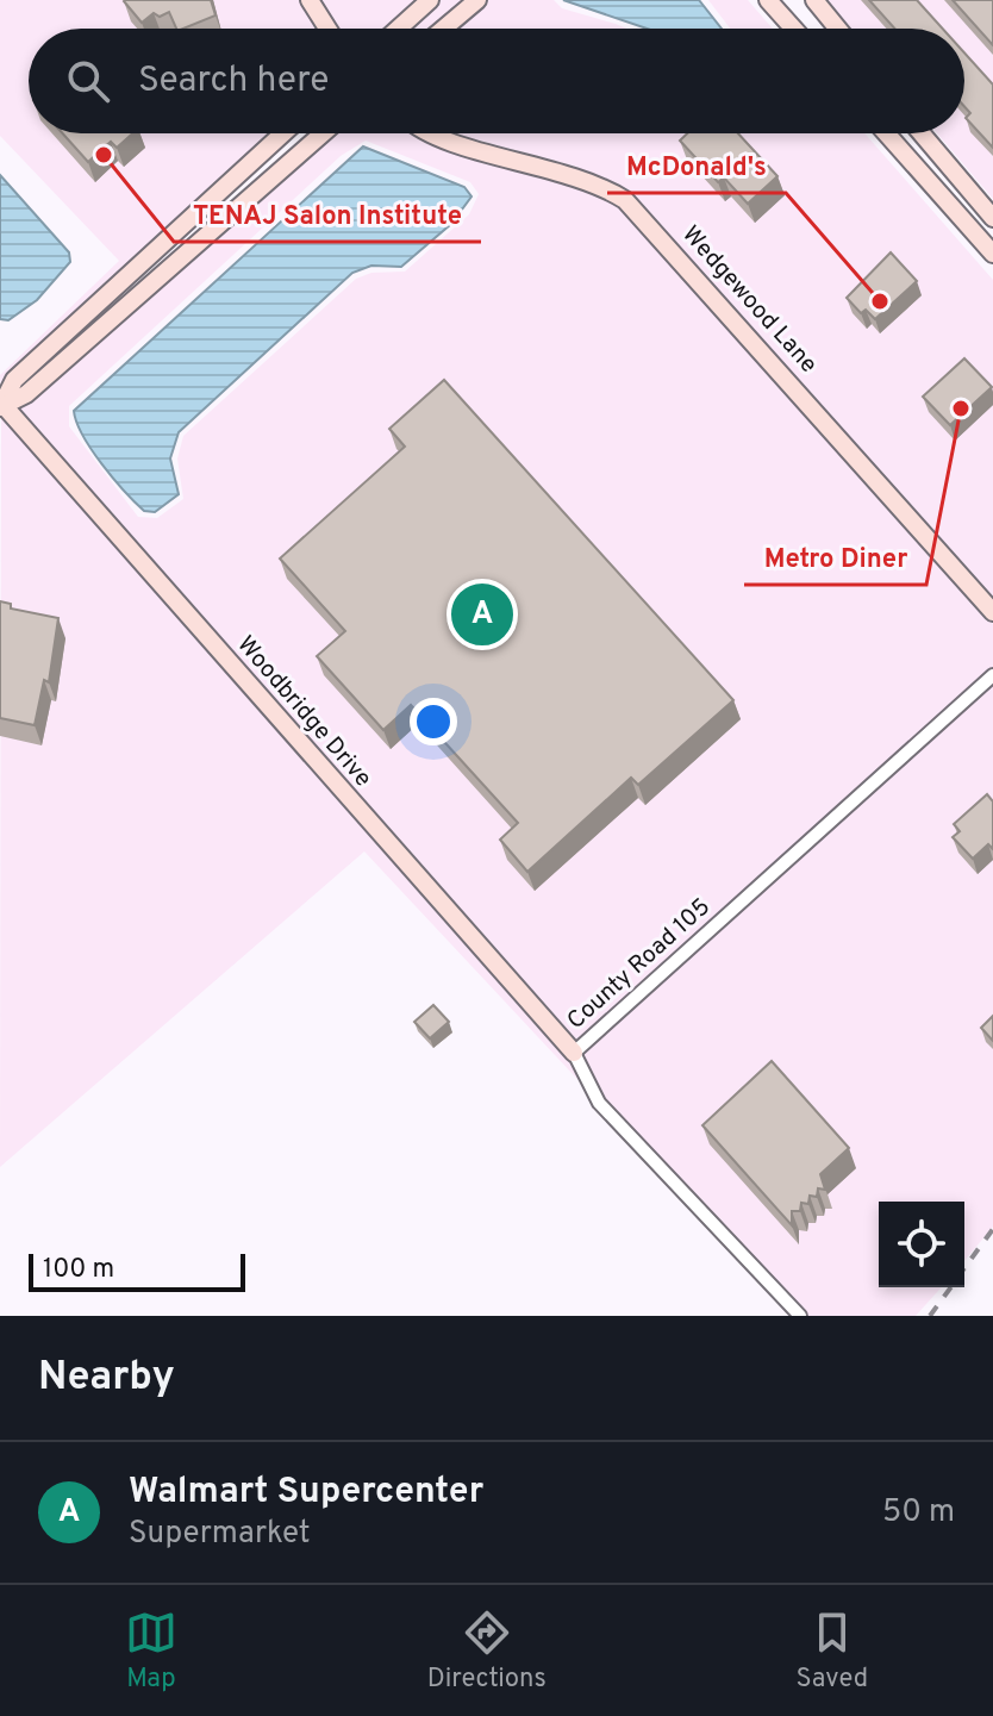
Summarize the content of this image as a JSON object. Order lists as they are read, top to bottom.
{
  "streets": {
    "street": ["Wedgewood Lane", "Woodbridge Drive", "County Road 105"]
  },
  "crossings": [
    ["Woodbridge Drive", "County Road 105"]
  ],
  "places": ["TENAJ Salon Institute", "McDonald's", "Metro Diner"],
  "scale_bar": "100 m",
  "page": {
    "search": "Search here",
    "pins": "A",
    "scale": "100 m",
    "heading": "Nearby",
    "list": [
      {
        "mark": "A",
        "name": "Walmart Supercenter",
        "note": "Supermarket",
        "value": "50 m"
      }
    ],
    "nav": ["Map", "Directions", "Saved"]
  }
}
